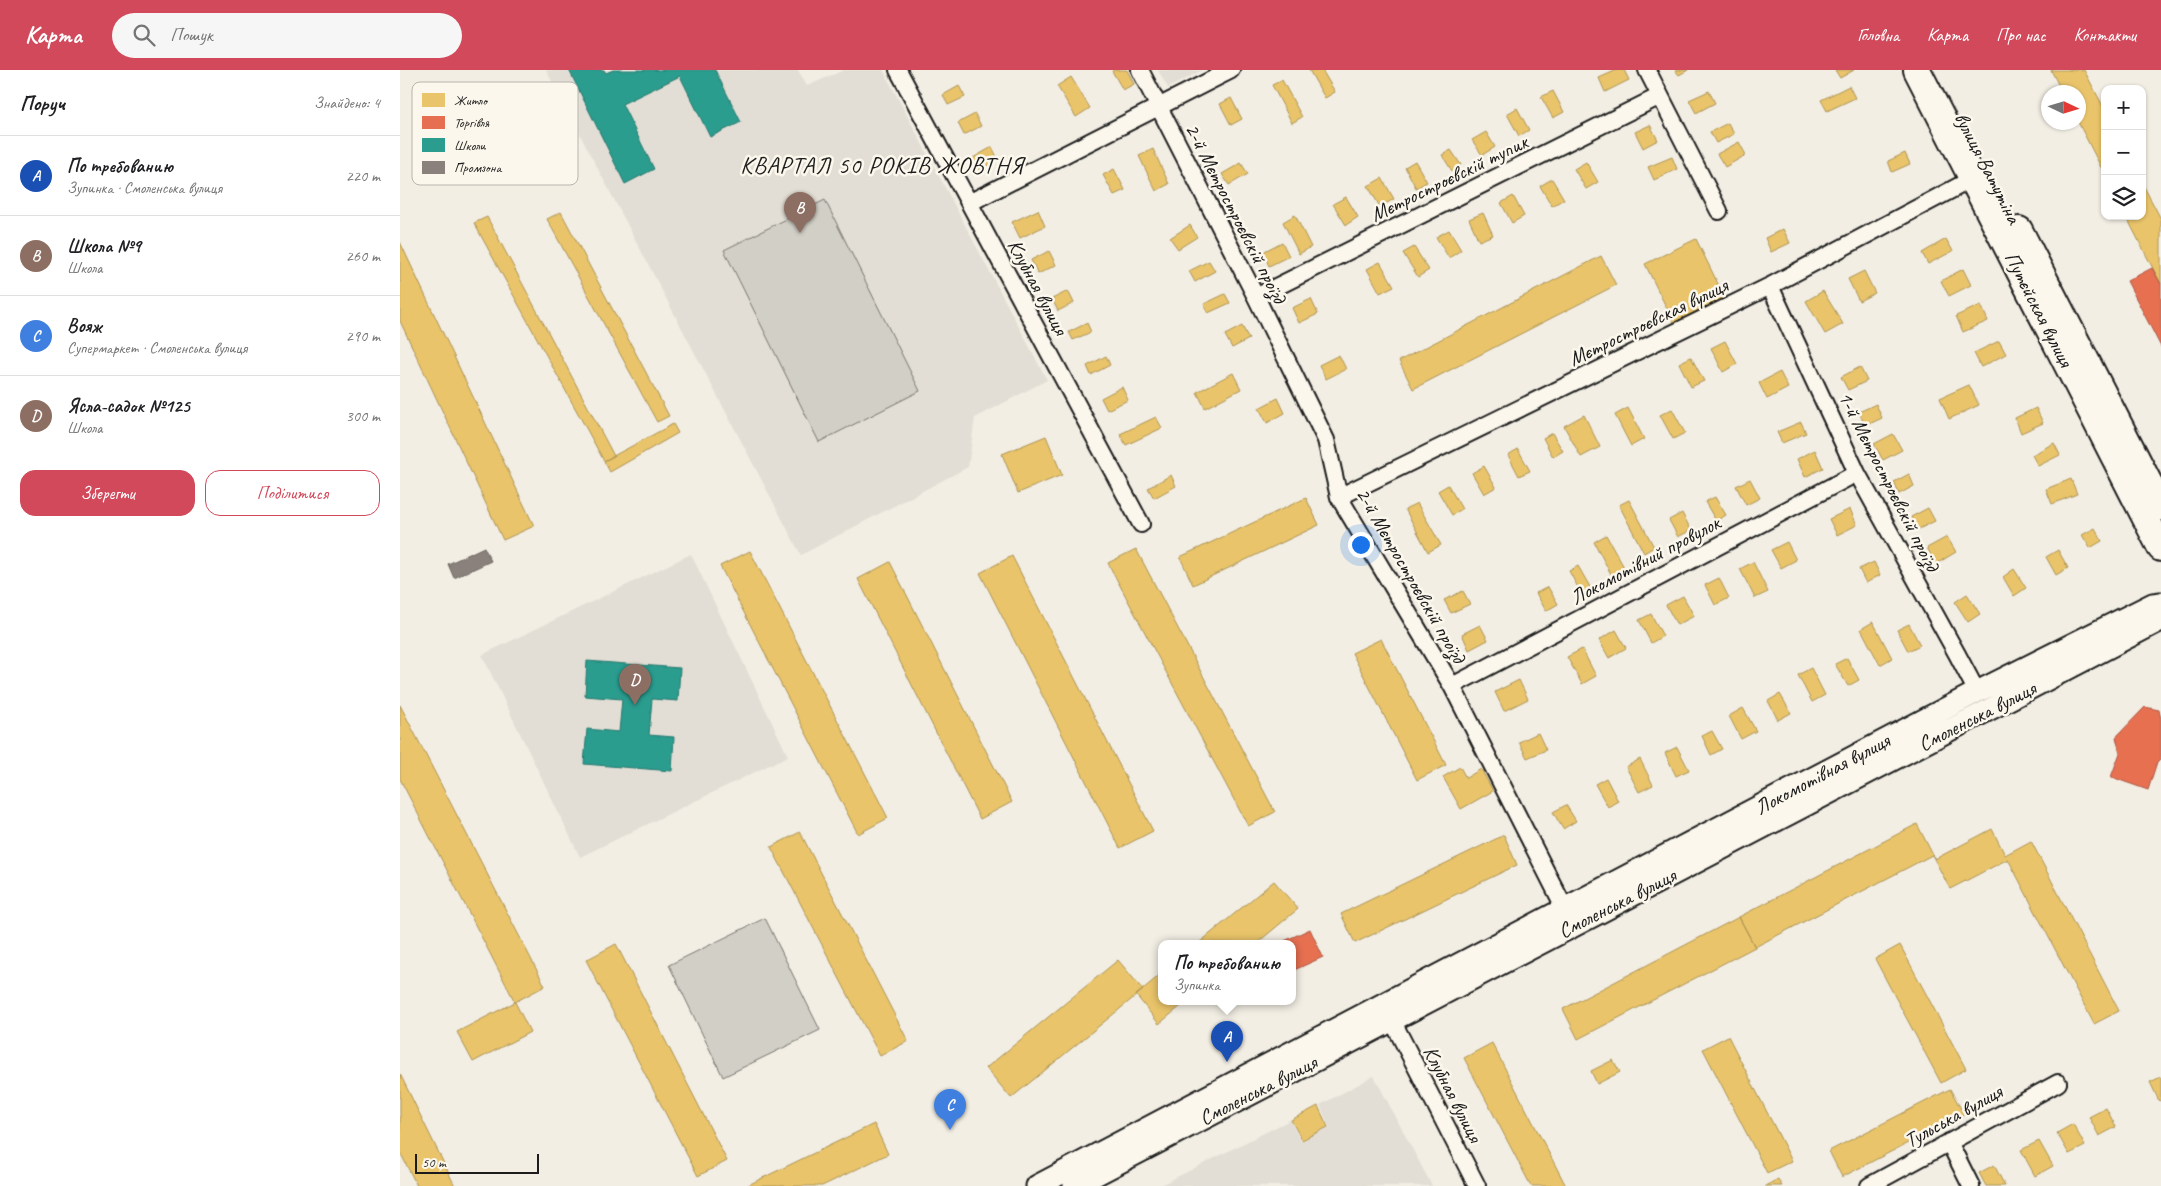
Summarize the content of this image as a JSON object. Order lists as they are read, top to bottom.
{
  "streets": {
    "main road": ["вулиця Ватутіна", "Путєйская вулиця"],
    "street": [
      "Мєтростроєвскій тупик",
      "2-й Мєтростроєвскій проїзд",
      "Клубная вулиця",
      "Мєтростроєвская вулиця",
      "1-й Мєтростроєвскій проїзд",
      "Локомотівний провулок",
      "Смоленська вулиця",
      "Локомотівная вулиця",
      "Тульська вулиця"
    ]
  },
  "crossings": [
    ["Мєтростроєвскій тупик", "2-й Мєтростроєвскій проїзд"],
    ["2-й Мєтростроєвскій проїзд", "Мєтростроєвская вулиця"],
    ["2-й Мєтростроєвскій проїзд", "Локомотівний провулок"],
    ["2-й Мєтростроєвскій проїзд", "Смоленська вулиця"],
    ["2-й Мєтростроєвскій проїзд", "Локомотівная вулиця"],
    ["Клубная вулиця", "Смоленська вулиця"],
    ["Путєйская вулиця", "Мєтростроєвская вулиця"],
    ["Мєтростроєвская вулиця", "1-й Мєтростроєвскій проїзд"],
    ["1-й Мєтростроєвскій проїзд", "Локомотівний провулок"],
    ["1-й Мєтростроєвскій проїзд", "Локомотівная вулиця"],
    ["Смоленська вулиця", "Локомотівная вулиця"]
  ],
  "districts": ["КВАРТАЛ 50 РОКІВ ЖОВТНЯ"],
  "legend": [
    "Житло",
    "Торгівля",
    "Школи",
    "Промзона"
  ],
  "scale_bar": "50 m",
  "north": "right",
  "page": {
    "header": "Карта",
    "search": "Пошук",
    "nav": [
      "Головна",
      "Карта",
      "Про нас",
      "Контакти"
    ],
    "heading": ["Поруч", "Знайдено: 4"],
    "map_buttons": ["+", "−"],
    "list": [
      {
        "mark": "A",
        "name": "По требованию",
        "note": "Зупинка · Смоленська вулиця",
        "value": "220 m"
      },
      {
        "mark": "B",
        "name": "Школа №9",
        "note": "Школа",
        "value": "260 m"
      },
      {
        "mark": "C",
        "name": "Вояж",
        "note": "Супермаркет · Смоленська вулиця",
        "value": "290 m"
      },
      {
        "mark": "D",
        "name": "Ясла-садок №125",
        "note": "Школа",
        "value": "300 m"
      }
    ],
    "pins": [
      "B",
      "D",
      "A",
      "C"
    ],
    "buttons": ["Зберегти", "Поділитися"],
    "popup": ["По требованию", "Зупинка"],
    "scale": "50 m"
  }
}
